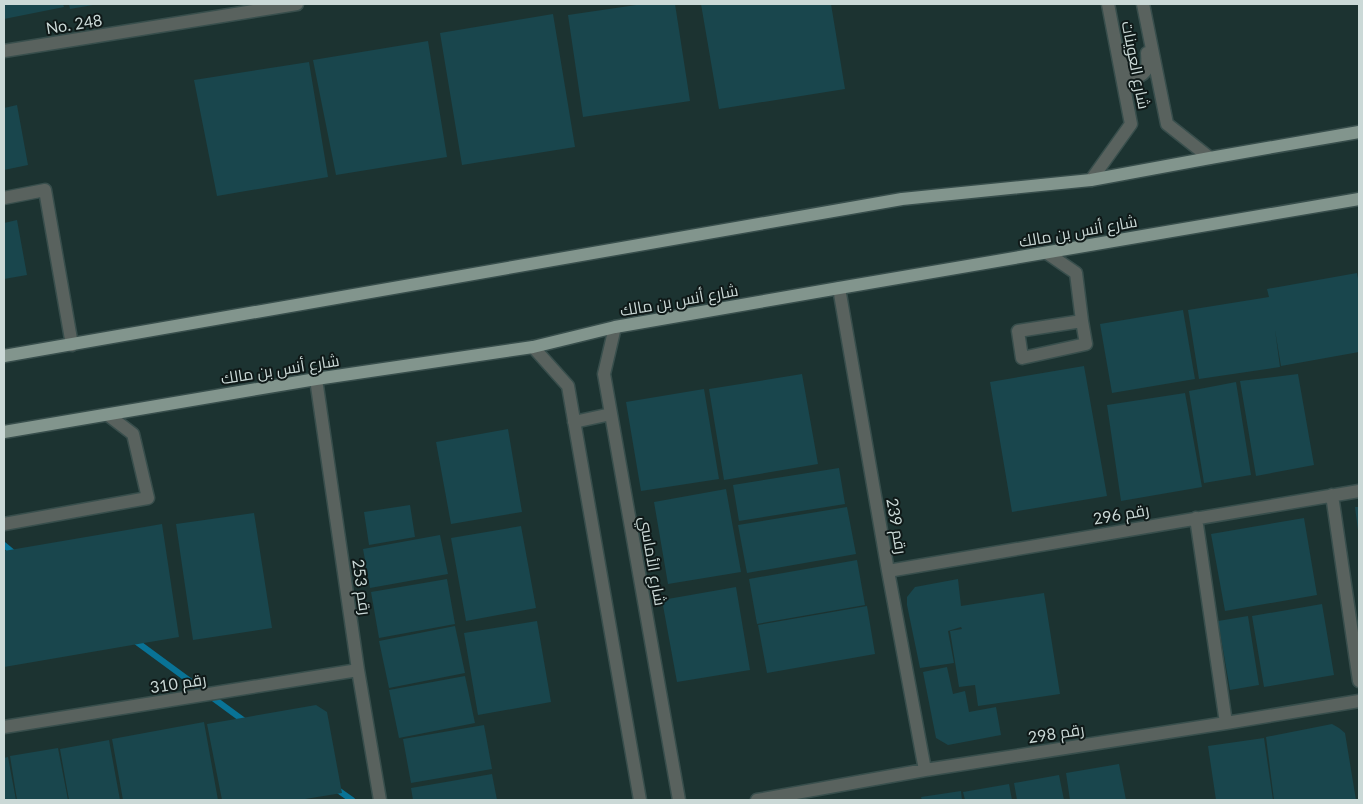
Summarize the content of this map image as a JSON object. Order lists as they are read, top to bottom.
{
  "streets": {
    "main road": ["شارع أنس بن مالك"],
    "street": [
      "No. 248",
      "شارع العوينات",
      "رقم 296",
      "رقم 239",
      "شارع الأماسي",
      "رقم 253",
      "رقم 310",
      "رقم 298"
    ]
  },
  "crossings": [
    ["شارع أنس بن مالك", "رقم 239"],
    ["شارع أنس بن مالك", "شارع الأماسي"],
    ["شارع أنس بن مالك", "رقم 253"],
    ["رقم 296", "رقم 239"],
    ["رقم 239", "رقم 298"],
    ["رقم 253", "رقم 310"]
  ]
}
